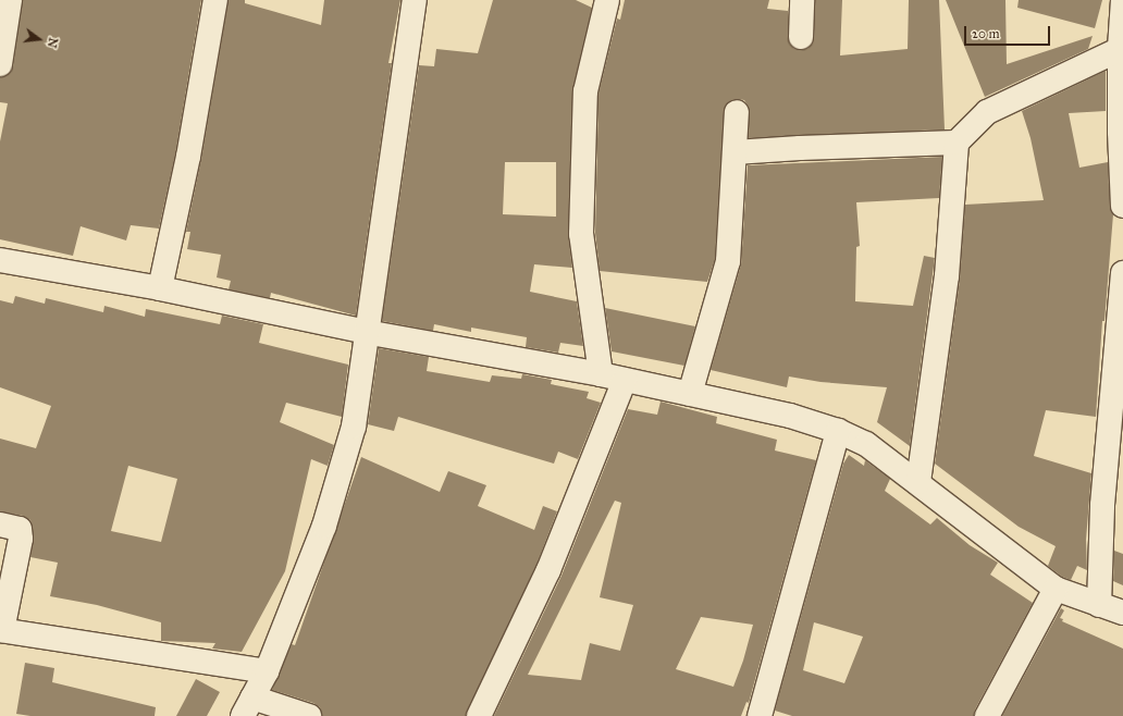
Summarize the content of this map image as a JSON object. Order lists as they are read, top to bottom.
{
  "scale_bar": "20 m",
  "north": "right"
}
